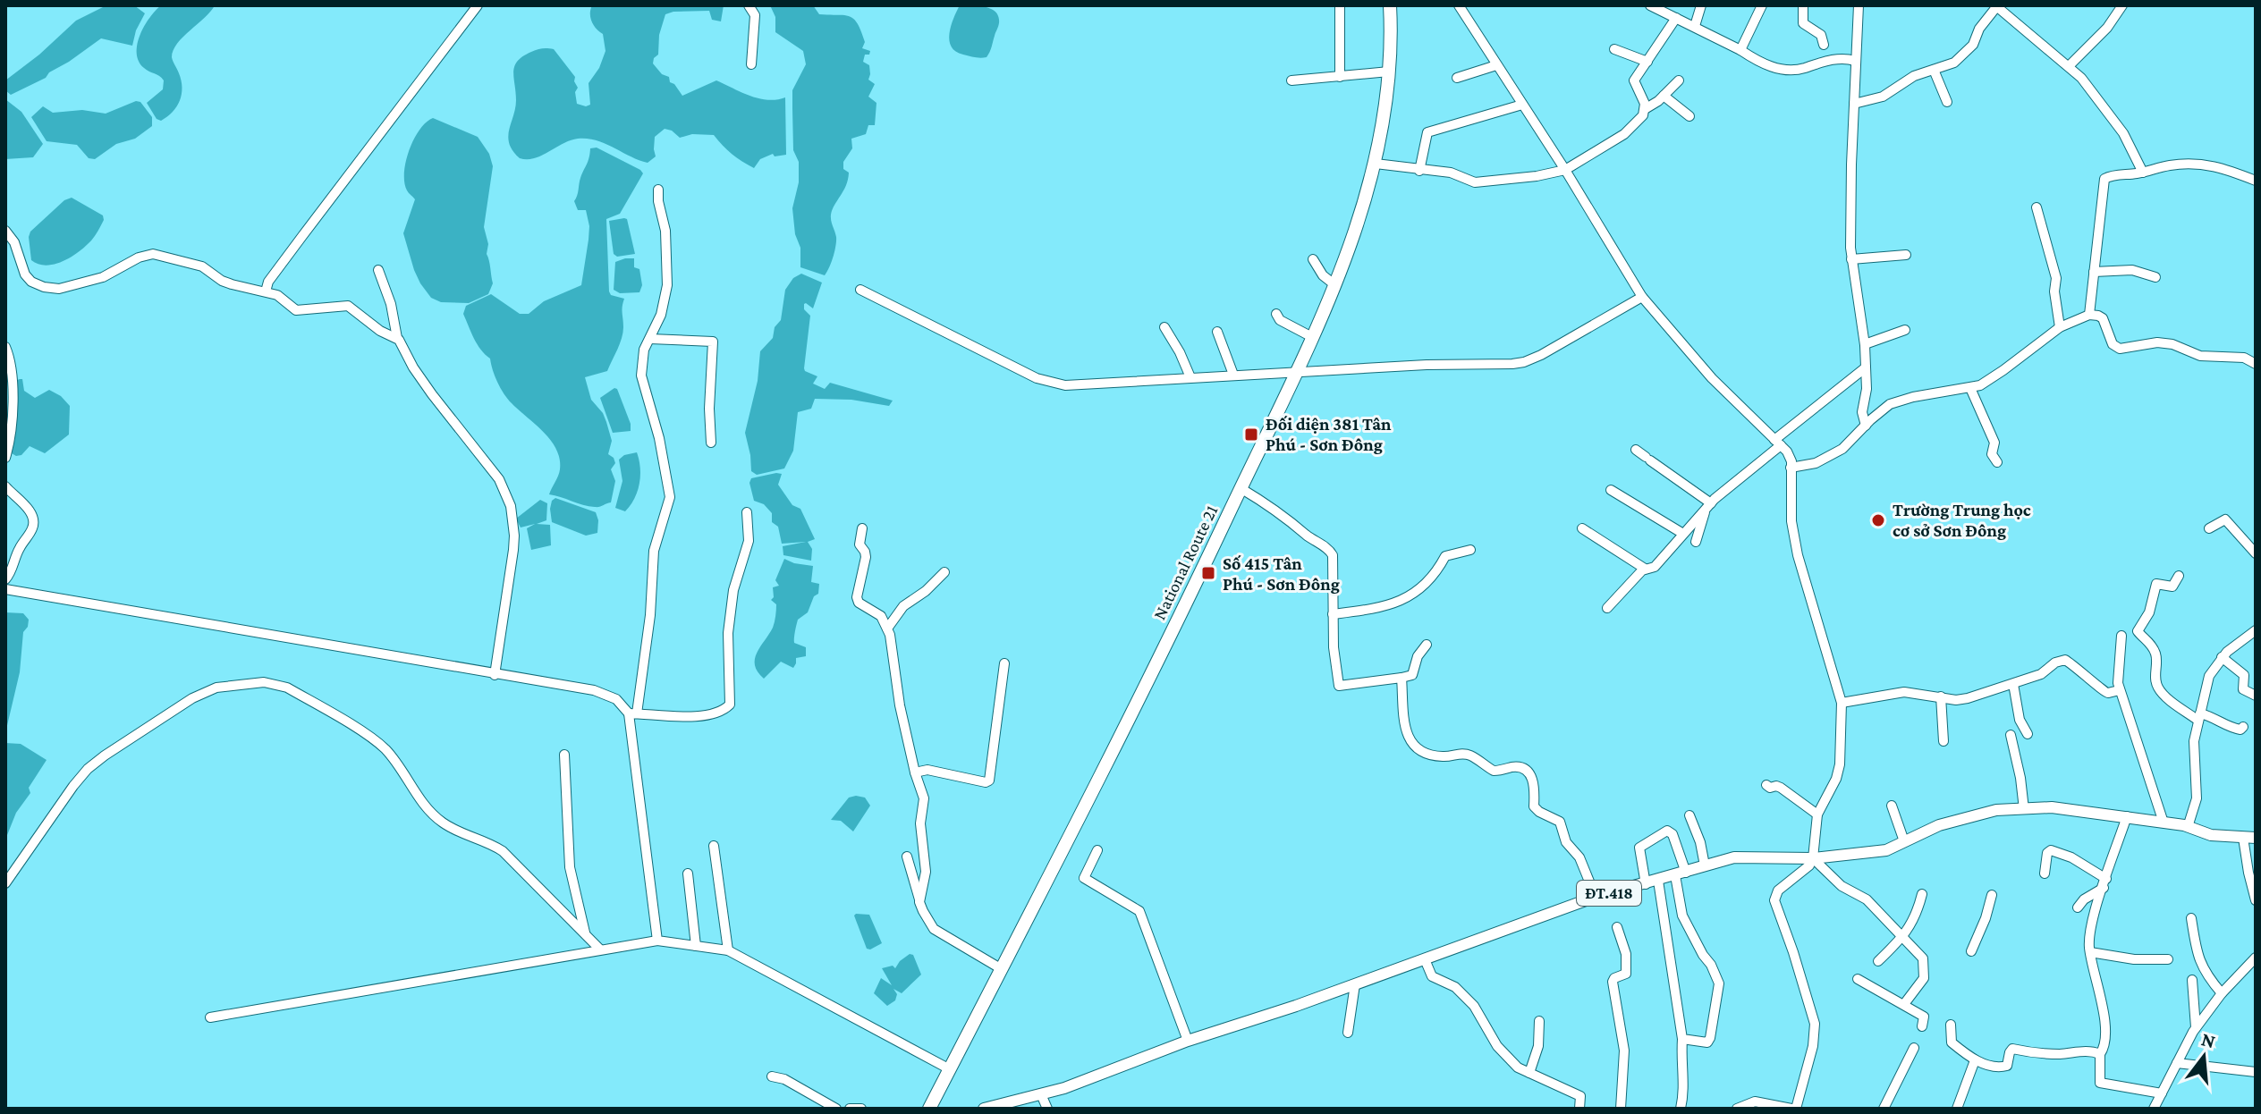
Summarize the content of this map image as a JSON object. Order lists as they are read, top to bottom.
{
  "streets": {
    "highway": ["National Route 21"],
    "main road": ["ĐT.418"]
  },
  "places": {
    "transit": ["Đối diện 381 Tân Phú - Sơn Đông", "Số 415 Tân Phú - Sơn Đông"],
    "other": ["Trường Trung học cơ sở Sơn Đông"]
  },
  "north": "top"
}
